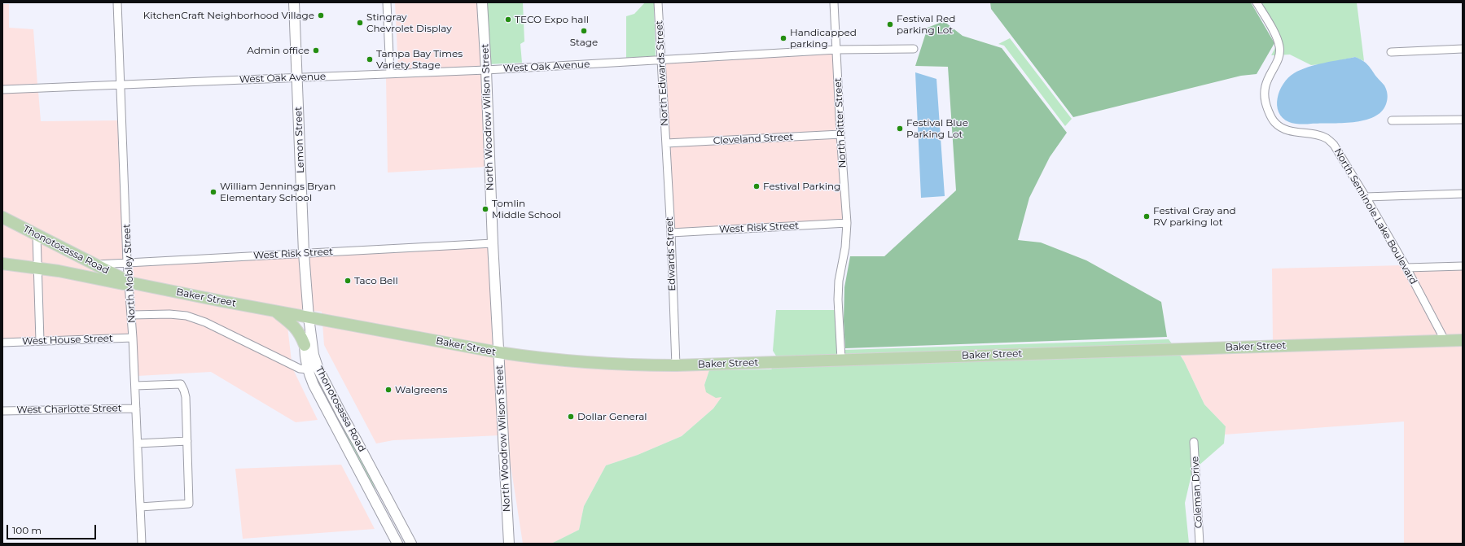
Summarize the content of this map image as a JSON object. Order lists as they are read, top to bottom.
{
  "streets": {
    "main road": ["Thonotosassa Road", "Baker Street"],
    "street": [
      "West Oak Avenue",
      "North Edwards Street",
      "North Woodrow Wilson Street",
      "North Ritter Street",
      "Cleveland Street",
      "Lemon Street",
      "North Seminole Lake Boulevard",
      "West Risk Street",
      "Edwards Street",
      "North Mobley Street",
      "West House Street",
      "West Charlotte Street",
      "Coleman Drive"
    ]
  },
  "crossings": [
    ["West Oak Avenue", "North Edwards Street"],
    ["West Oak Avenue", "North Woodrow Wilson Street"],
    ["West Oak Avenue", "North Ritter Street"],
    ["West Oak Avenue", "Lemon Street"],
    ["West Oak Avenue", "North Mobley Street"],
    ["North Edwards Street", "Cleveland Street"],
    ["North Edwards Street", "Edwards Street"],
    ["North Woodrow Wilson Street", "West Risk Street"],
    ["North Woodrow Wilson Street", "Baker Street"],
    ["North Ritter Street", "Cleveland Street"],
    ["North Ritter Street", "West Risk Street"],
    ["North Ritter Street", "Baker Street"],
    ["Cleveland Street", "Edwards Street"],
    ["Lemon Street", "West Risk Street"],
    ["Lemon Street", "Thonotosassa Road"],
    ["Lemon Street", "Baker Street"],
    ["North Seminole Lake Boulevard", "Baker Street"],
    ["West Risk Street", "Thonotosassa Road"],
    ["West Risk Street", "Edwards Street"],
    ["West Risk Street", "North Mobley Street"],
    ["Thonotosassa Road", "North Mobley Street"],
    ["Thonotosassa Road", "Baker Street"],
    ["Edwards Street", "Baker Street"],
    ["North Mobley Street", "Baker Street"],
    ["North Mobley Street", "West House Street"],
    ["North Mobley Street", "West Charlotte Street"]
  ],
  "places": [
    "KitchenCraft Neighborhood Village",
    "TECO Expo hall",
    "Stingray Chevrolet Display",
    "Festival Red parking Lot",
    "Stage",
    "Handicapped parking",
    "Admin office",
    "Tampa Bay Times Variety Stage",
    "Festival Blue Parking Lot",
    "Festival Parking",
    "William Jennings Bryan Elementary School",
    "Tomlin Middle School",
    "Festival Gray and RV parking lot",
    "Taco Bell",
    "Walgreens",
    "Dollar General"
  ],
  "scale_bar": "100 m"
}
